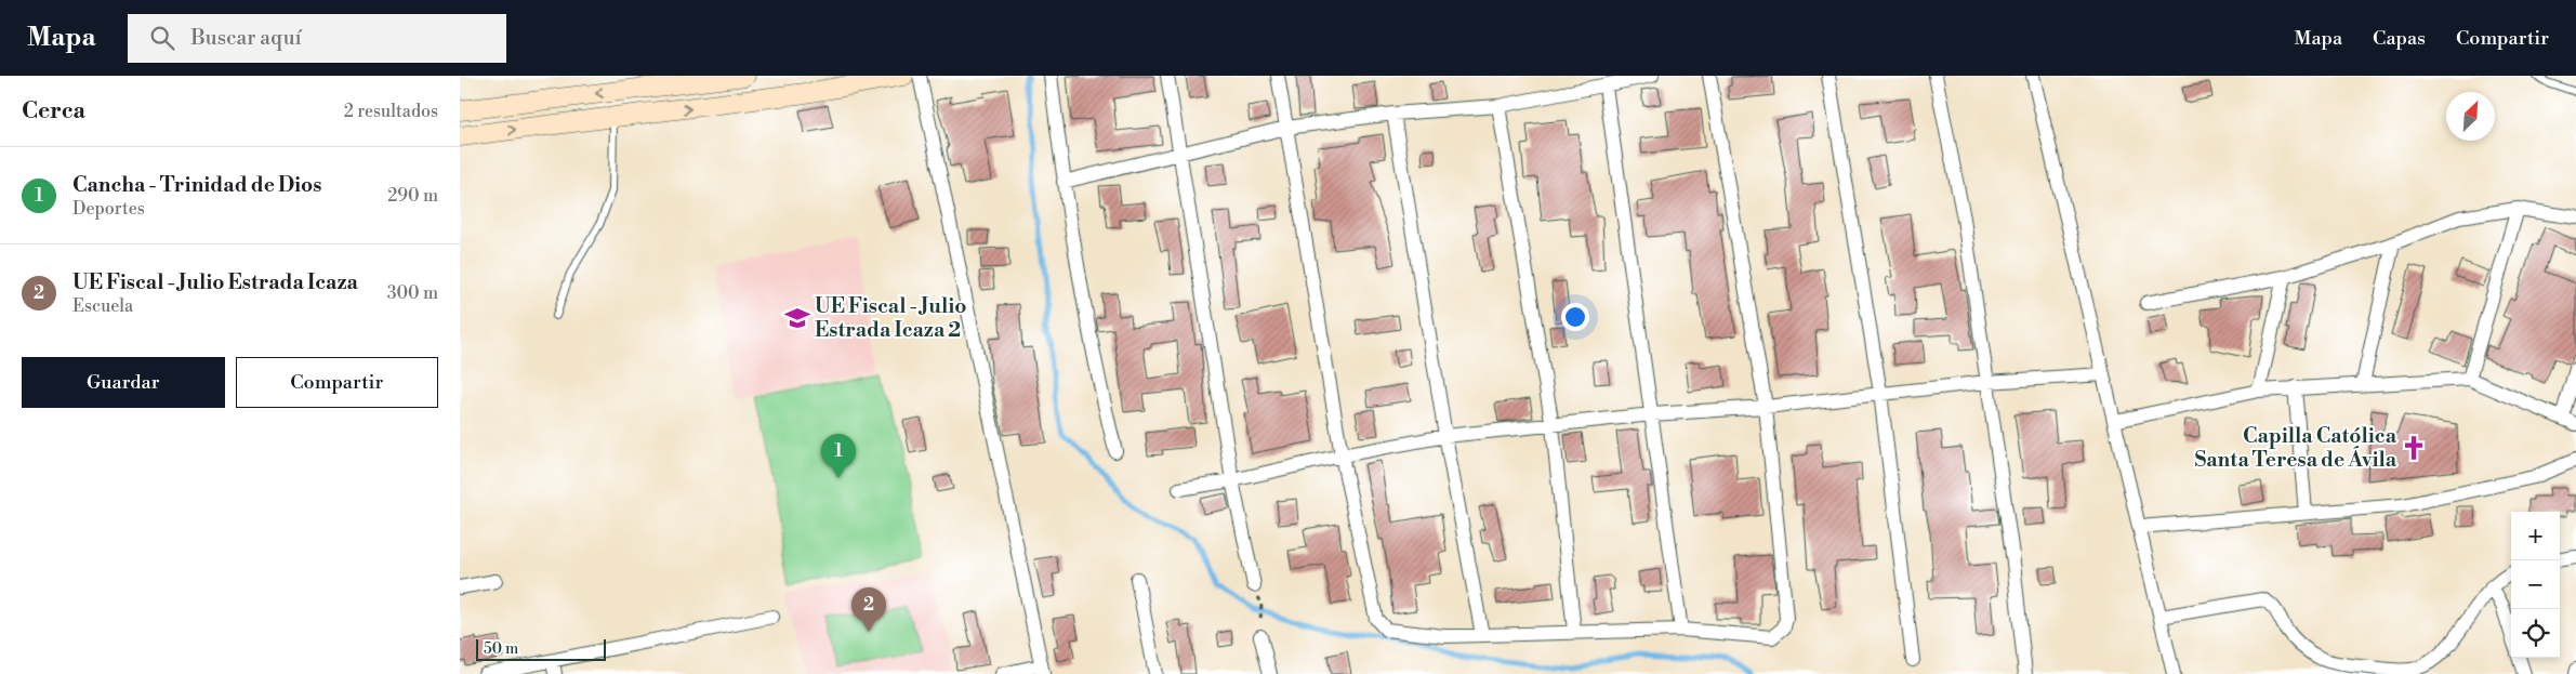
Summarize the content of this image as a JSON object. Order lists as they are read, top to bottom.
{
  "places": {
    "school or university": ["UE Fiscal - Julio Estrada Icaza 2"],
    "church": ["Capilla Católica Santa Teresa de Ávila"]
  },
  "scale_bar": "50 m",
  "north": "top right",
  "page": {
    "header": "Mapa",
    "search": "Buscar aquí",
    "nav": ["Mapa", "Capas", "Compartir"],
    "heading": ["Cerca", "2 resultados"],
    "list": [
      {
        "mark": "1",
        "name": "Cancha - Trinidad de Dios",
        "note": "Deportes",
        "value": "290 m"
      },
      {
        "mark": "2",
        "name": "UE Fiscal - Julio Estrada Icaza",
        "note": "Escuela",
        "value": "300 m"
      }
    ],
    "buttons": ["Guardar", "Compartir"],
    "pins": ["1", "2"],
    "map_buttons": ["+", "−"],
    "scale": "50 m"
  }
}
